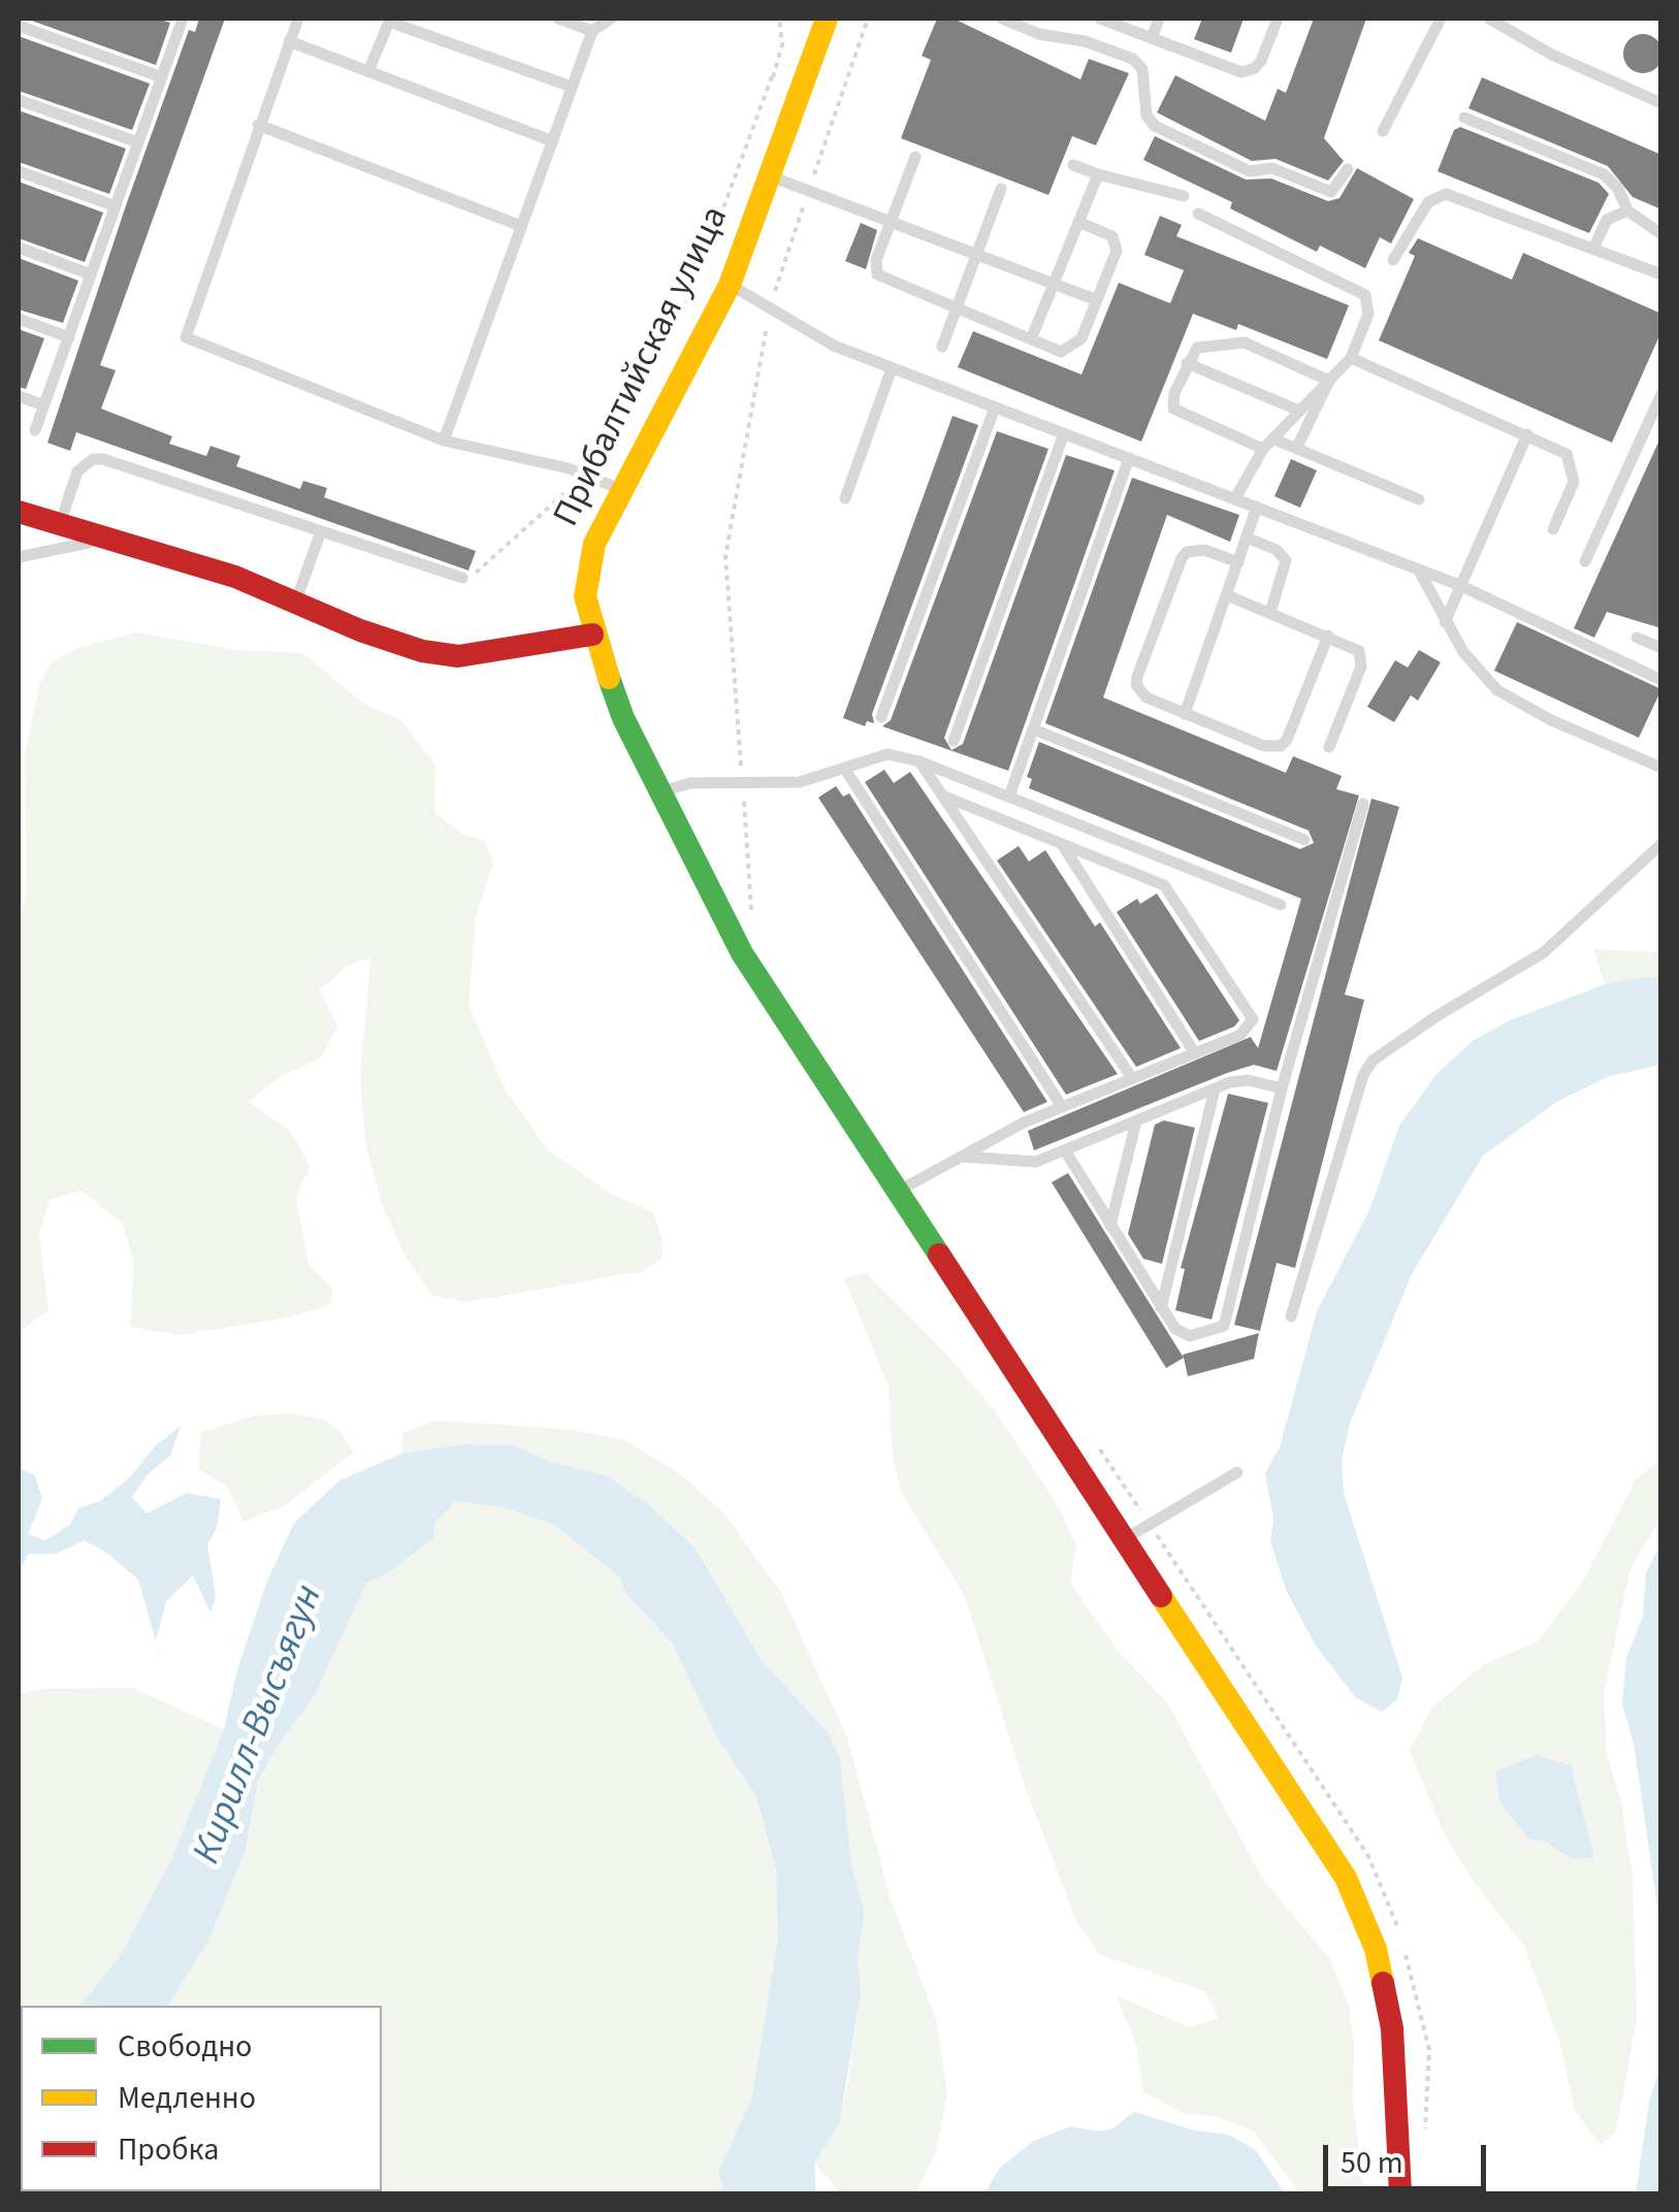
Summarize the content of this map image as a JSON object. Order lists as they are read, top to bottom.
{
  "streets": {
    "street": ["Прибалтийская улица"]
  },
  "water": ["Кирилл-Высъягун"],
  "legend": ["Свободно", "Медленно", "Пробка"],
  "scale_bar": "50 m"
}
